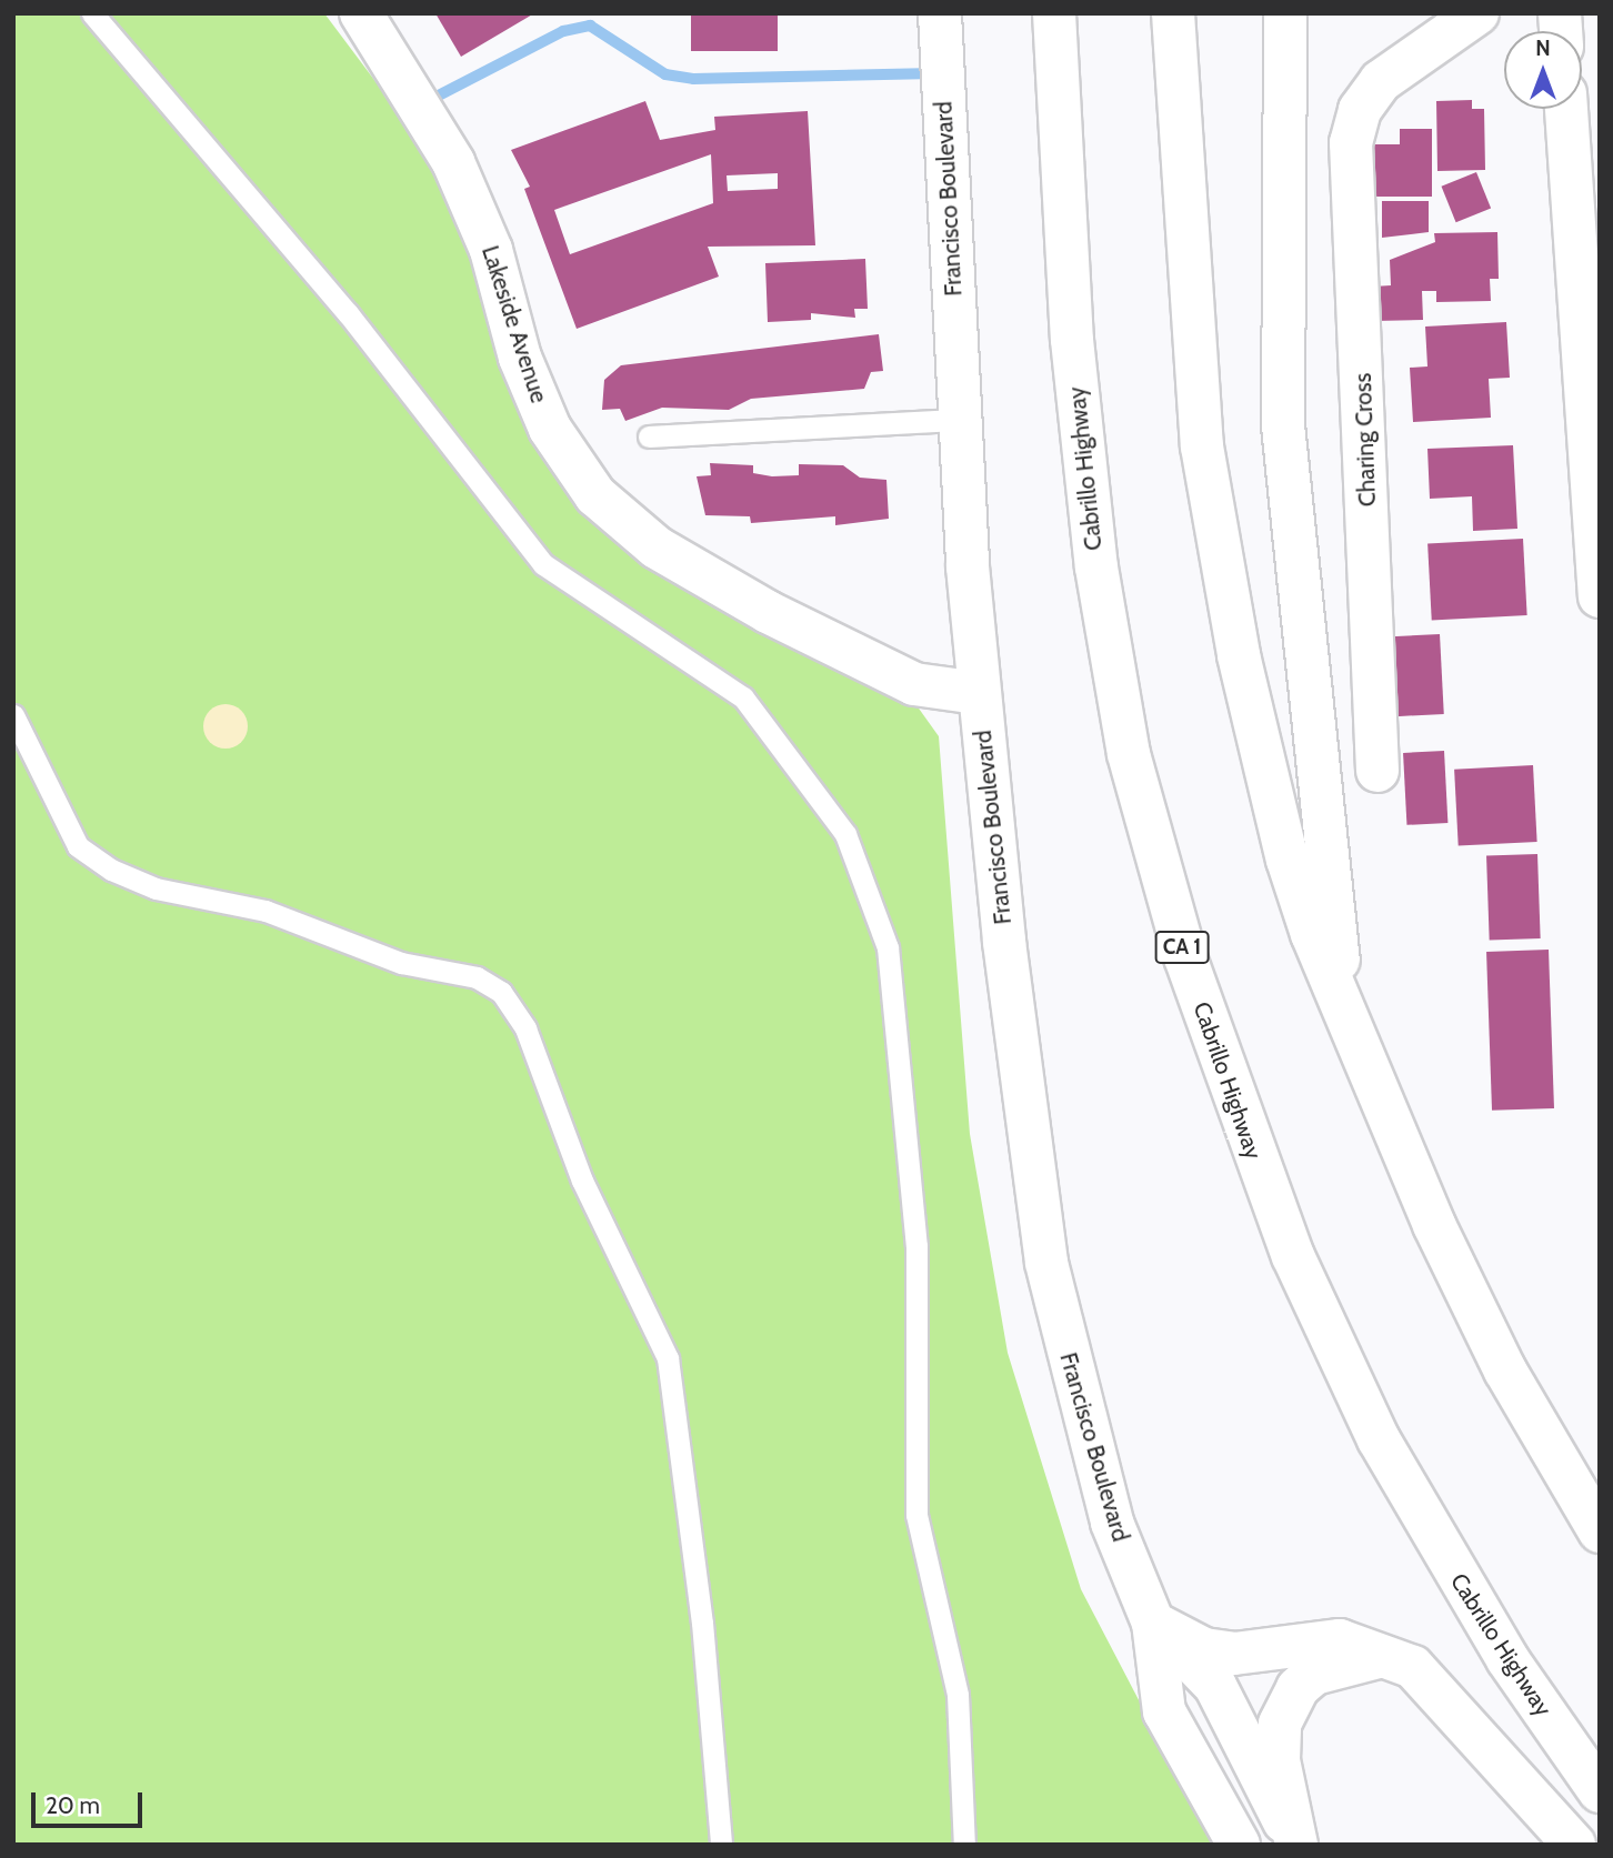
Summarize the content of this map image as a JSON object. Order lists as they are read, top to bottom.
{
  "streets": {
    "main road": [
      "Francisco Boulevard",
      "Lakeside Avenue",
      "Charing Cross",
      "Cabrillo Highway",
      "CA 1"
    ]
  },
  "crossings": [
    ["Francisco Boulevard", "Lakeside Avenue"]
  ],
  "scale_bar": "20 m",
  "north": "top"
}
